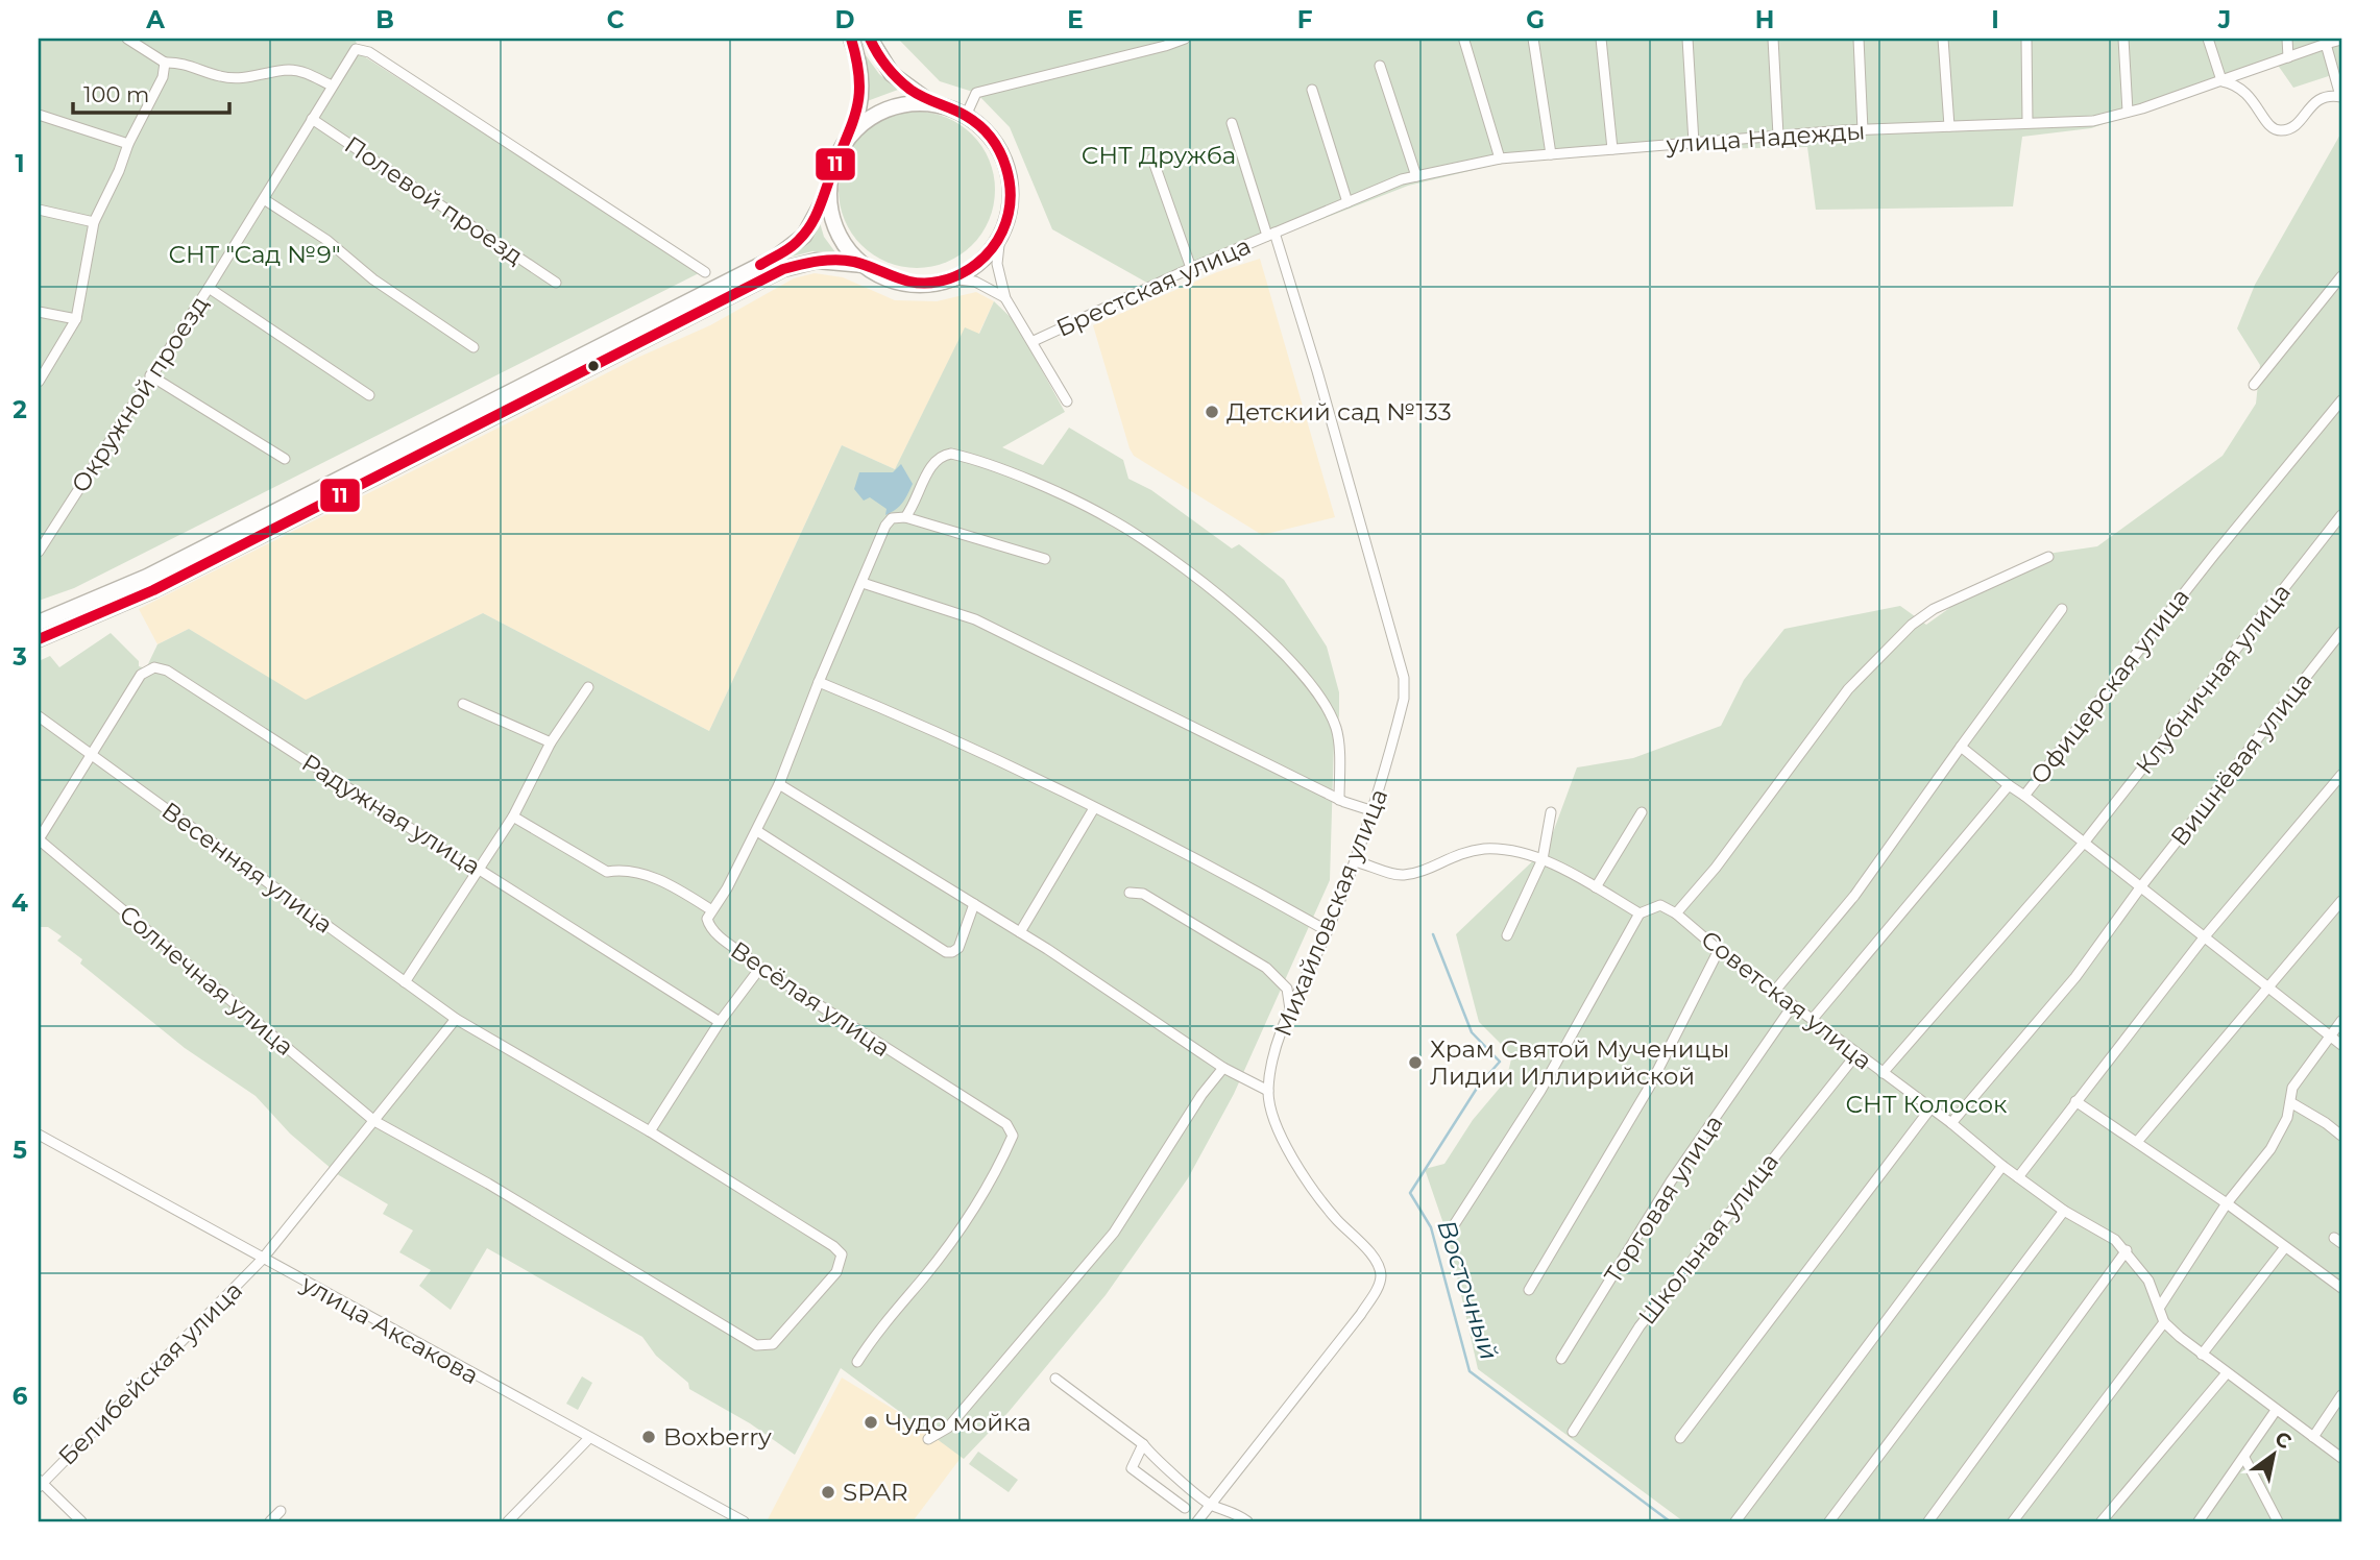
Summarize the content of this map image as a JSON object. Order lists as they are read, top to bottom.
{
  "streets": {
    "street": [
      "улица Надежды",
      "Полевой проезд",
      "Брестская улица",
      "Окружной проезд",
      "Клубничная улица",
      "Офицерская улица",
      "Вишнёвая улица",
      "Радужная улица",
      "Весенняя улица",
      "Михайловская улица",
      "Солнечная улица",
      "Весёлая улица",
      "Советская улица",
      "Торговая улица",
      "Школьная улица",
      "улица Аксакова",
      "Белибейская улица"
    ]
  },
  "crossings": [
    ["улица Надежды", "Брестская улица"],
    ["улица Надежды", "Михайловская улица"],
    ["Полевой проезд", "Окружной проезд"],
    ["Брестская улица", "Михайловская улица"],
    ["Клубничная улица", "Офицерская улица"],
    ["Клубничная улица", "Советская улица"],
    ["Офицерская улица", "Вишнёвая улица"],
    ["Вишнёвая улица", "Советская улица"],
    ["Радужная улица", "Весенняя улица"],
    ["Радужная улица", "Солнечная улица"],
    ["Весенняя улица", "Солнечная улица"],
    ["Весенняя улица", "Белибейская улица"],
    ["Солнечная улица", "Белибейская улица"],
    ["Советская улица", "Торговая улица"],
    ["Советская улица", "Школьная улица"],
    ["улица Аксакова", "Белибейская улица"]
  ],
  "water": ["Восточный"],
  "parks": ["СНТ Дружба", "СНТ \"Сад №9\"", "СНТ Колосок"],
  "places": [
    "Детский сад №133",
    "Храм Святой Мученицы Лидии Иллирийской",
    "Чудо мойка",
    "Boxberry",
    "SPAR"
  ],
  "lines": ["transit line 11"],
  "scale_bar": "100 m",
  "north": "top right",
  "grid": {
    "columns": [
      "A",
      "B",
      "C",
      "D",
      "E",
      "F",
      "G",
      "H",
      "I",
      "J"
    ],
    "rows": [
      "1",
      "2",
      "3",
      "4",
      "5",
      "6"
    ]
  }
}
